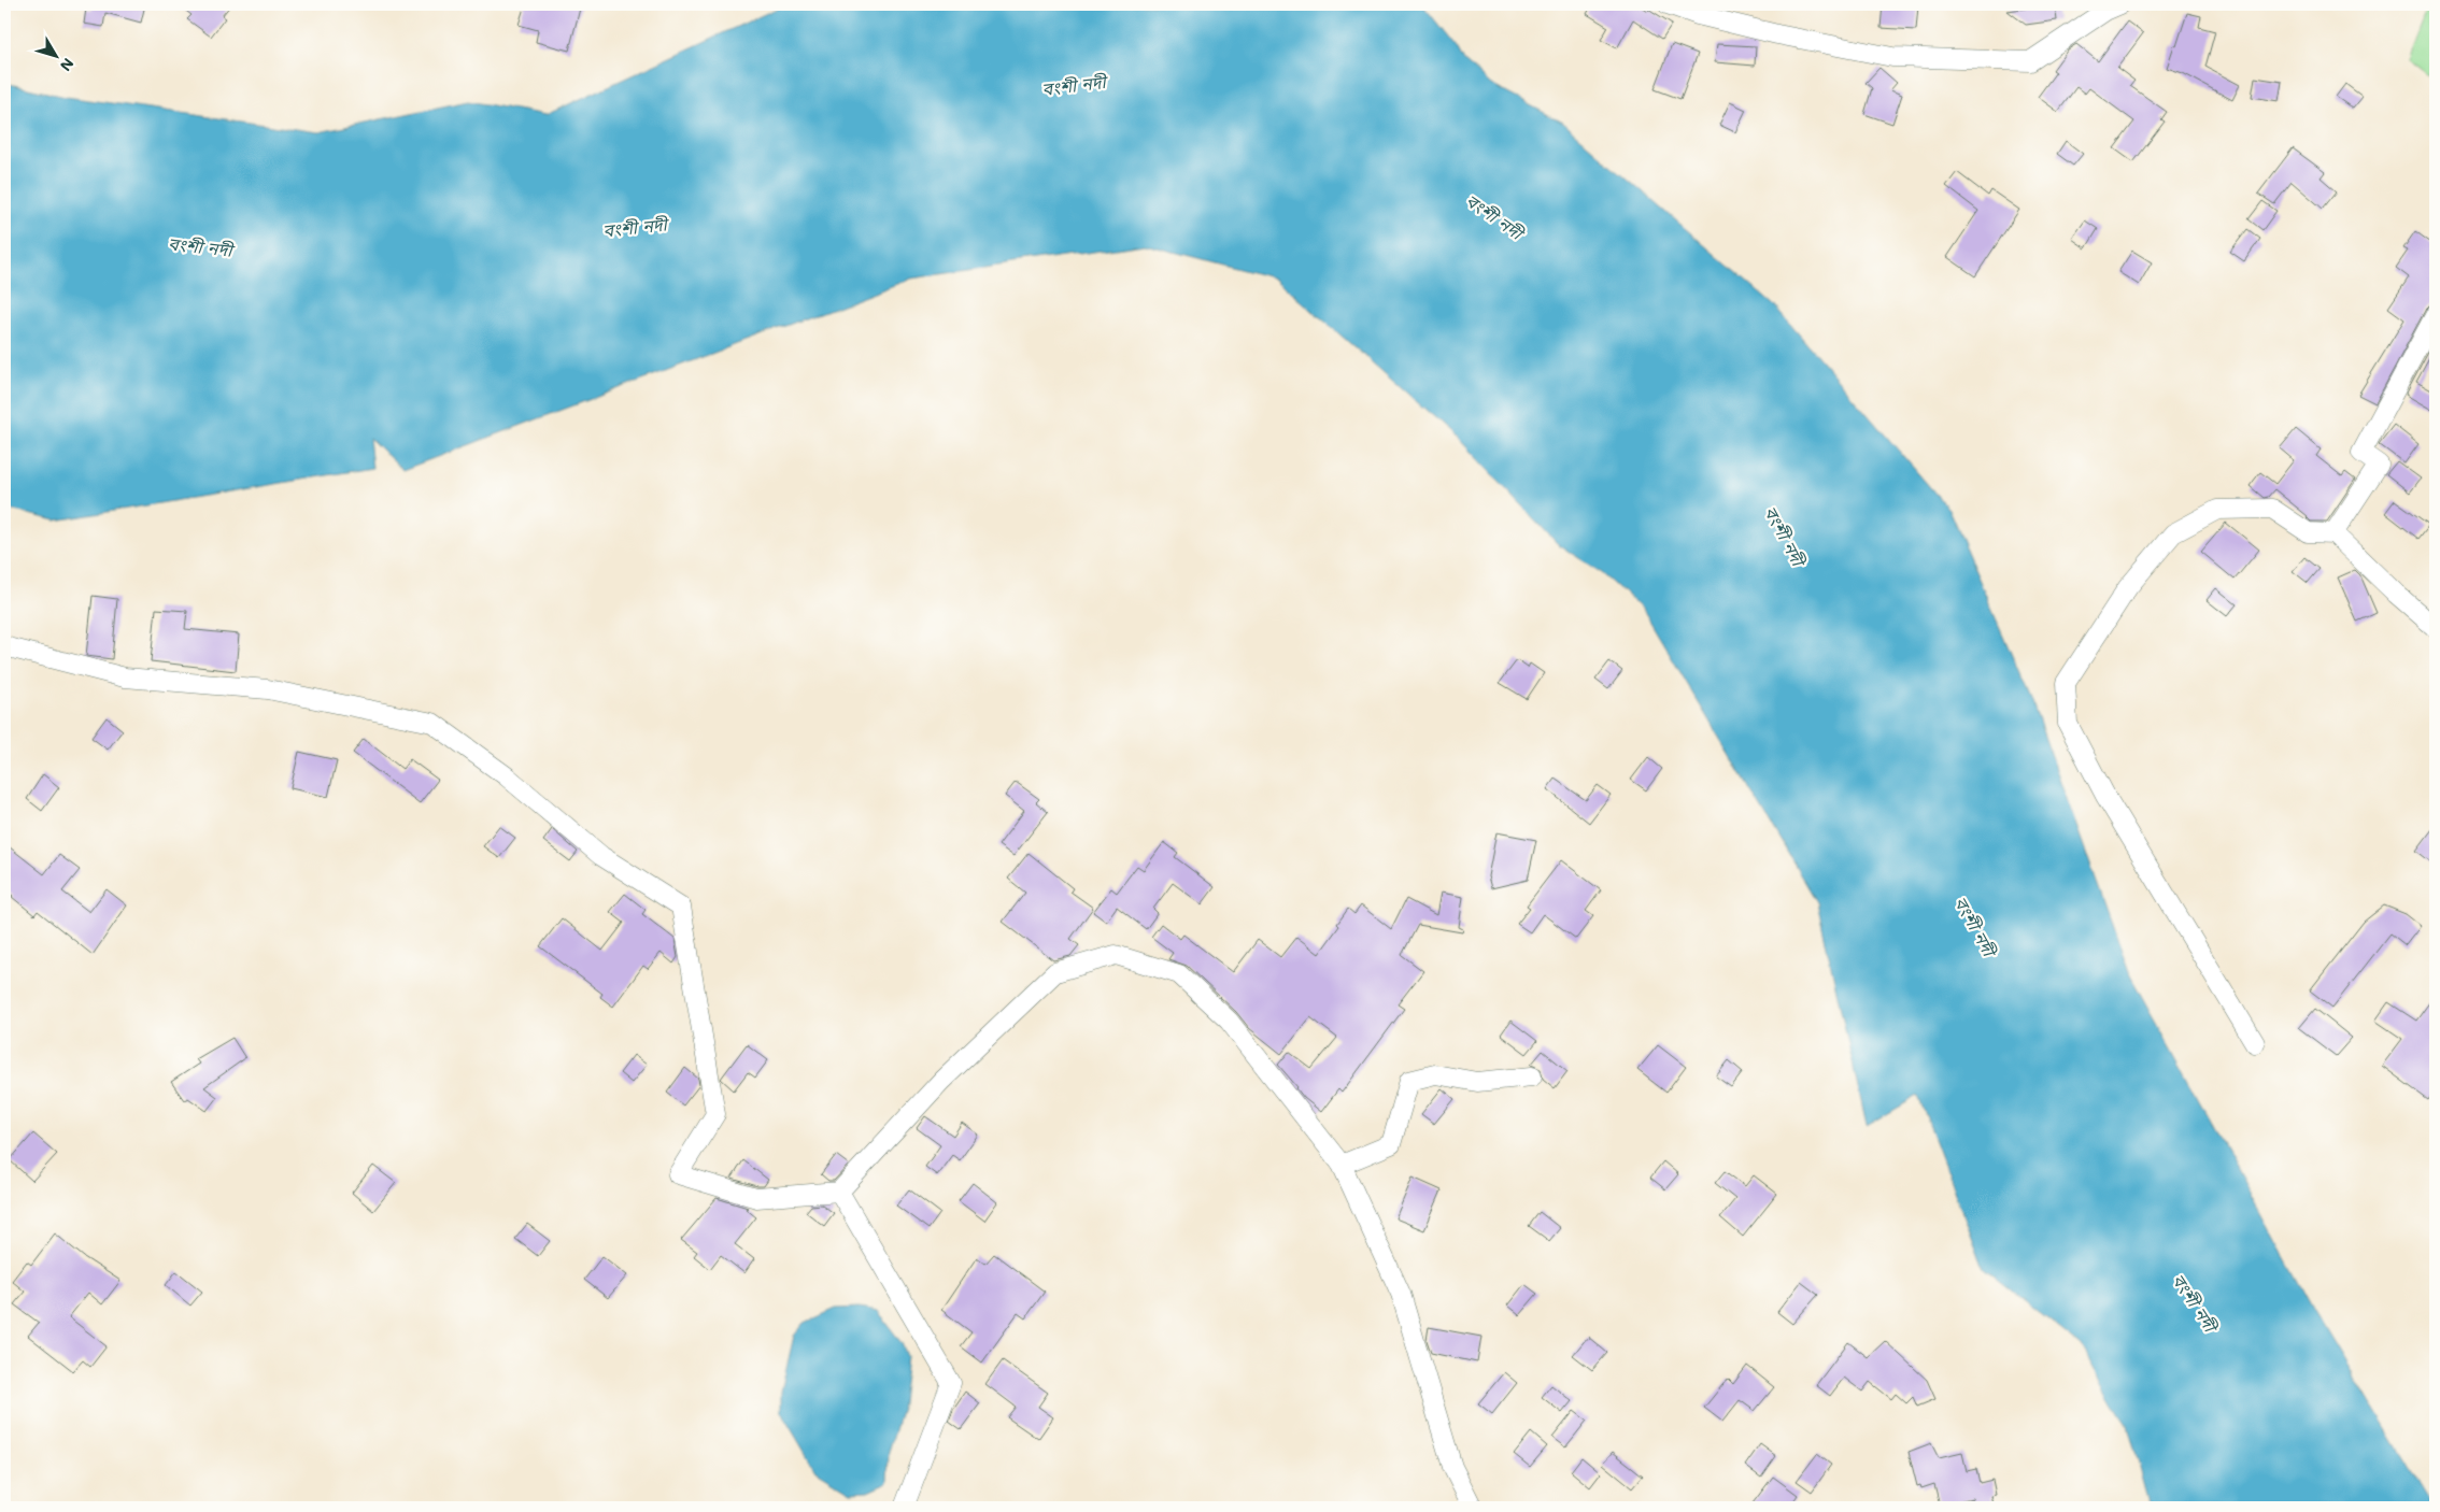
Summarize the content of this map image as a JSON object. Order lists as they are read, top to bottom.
{
  "water": ["বংশী নদী"],
  "north": "bottom right"
}
